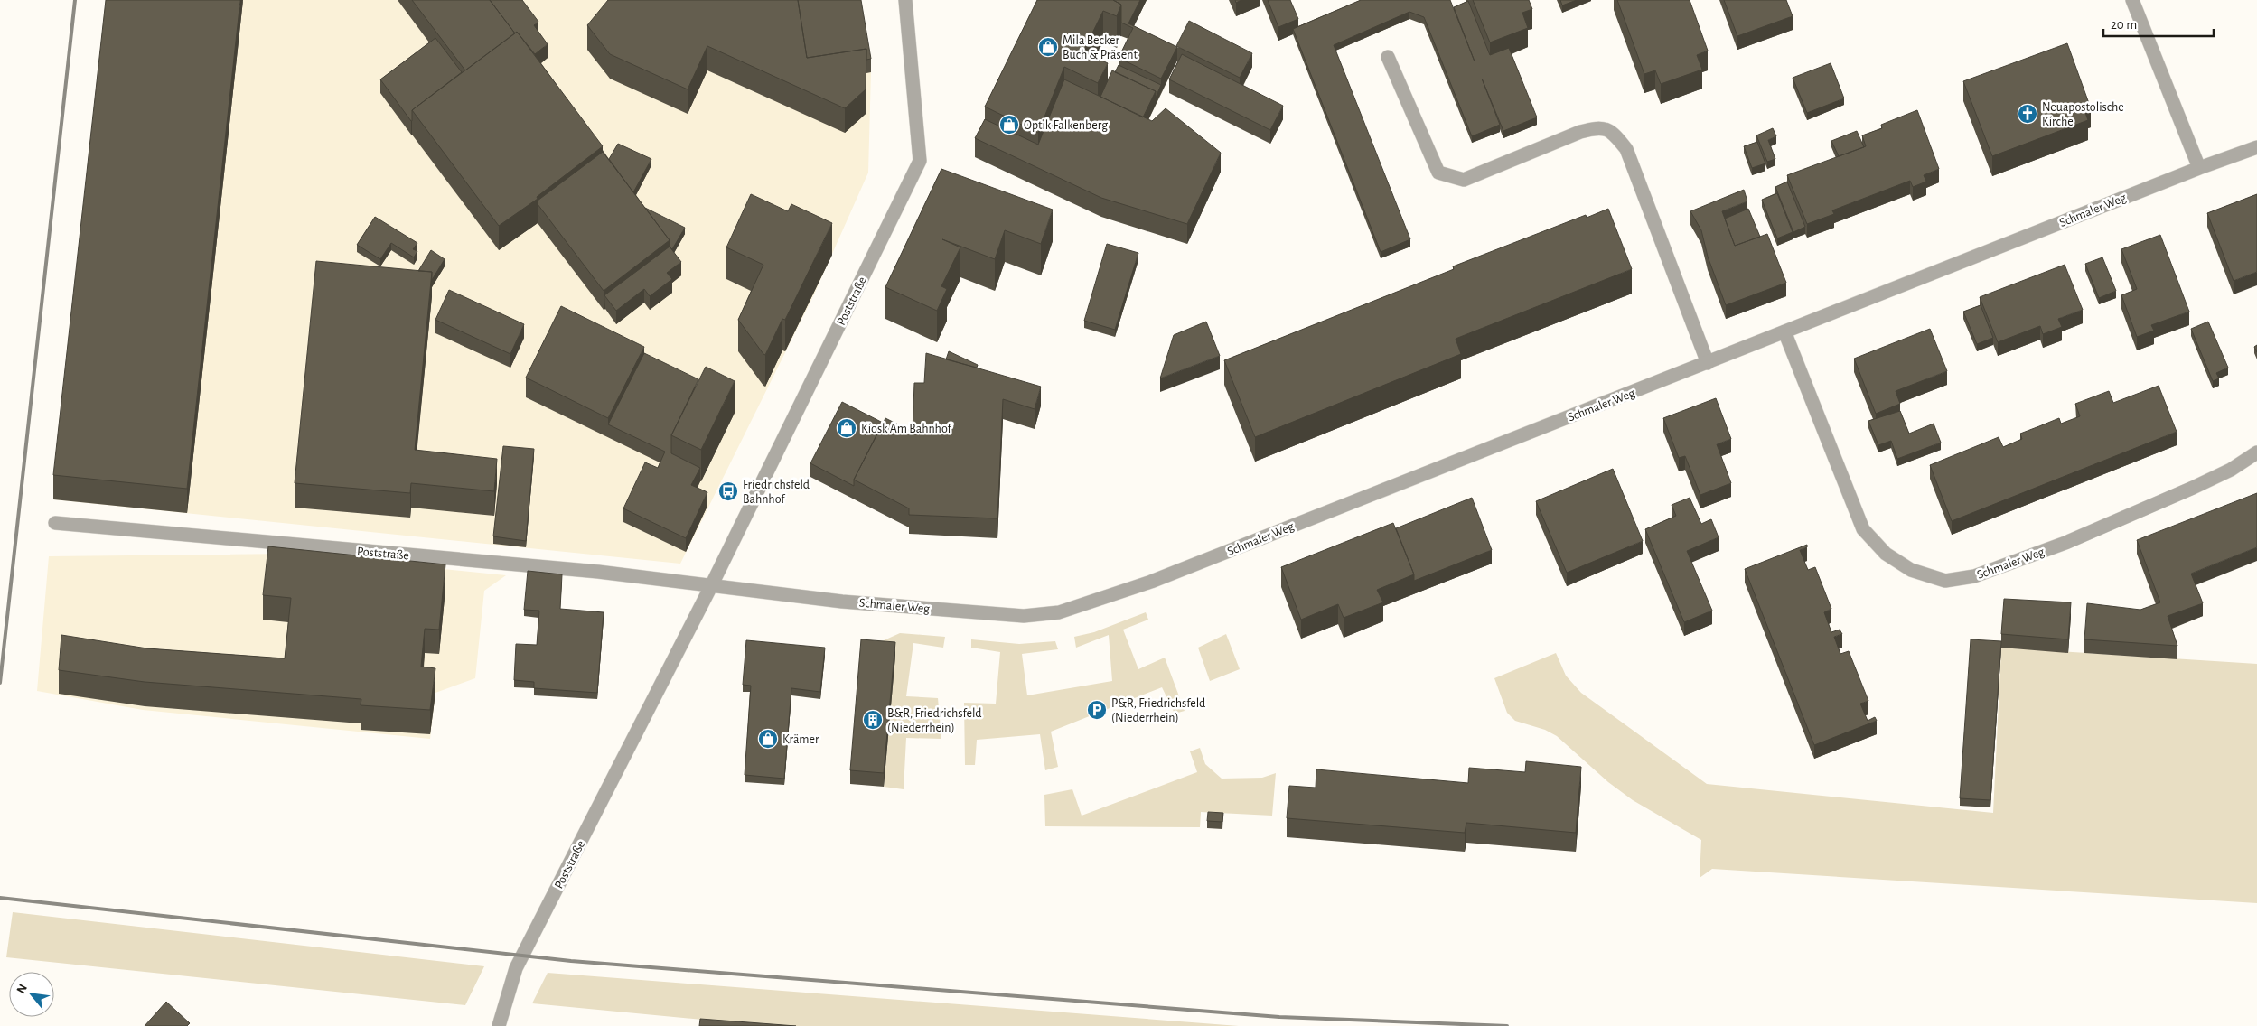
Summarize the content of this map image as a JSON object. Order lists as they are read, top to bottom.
{
  "streets": {
    "street": ["Schmaler Weg", "Poststraße"]
  },
  "crossings": [
    ["Schmaler Weg", "Poststraße"]
  ],
  "places": {
    "shop": [
      "Mila Becker Buch & Präsent",
      "Optik Falkenberg",
      "Kiosk Am Bahnhof",
      "Krämer"
    ],
    "church": ["Neuapostolische Kirche"],
    "bus stop": ["Friedrichsfeld Bahnhof"],
    "parking": ["P&R, Friedrichsfeld (Niederrhein)"],
    "building": ["B&R, Friedrichsfeld (Niederrhein)"]
  },
  "scale_bar": "20 m",
  "north": "top left"
}
